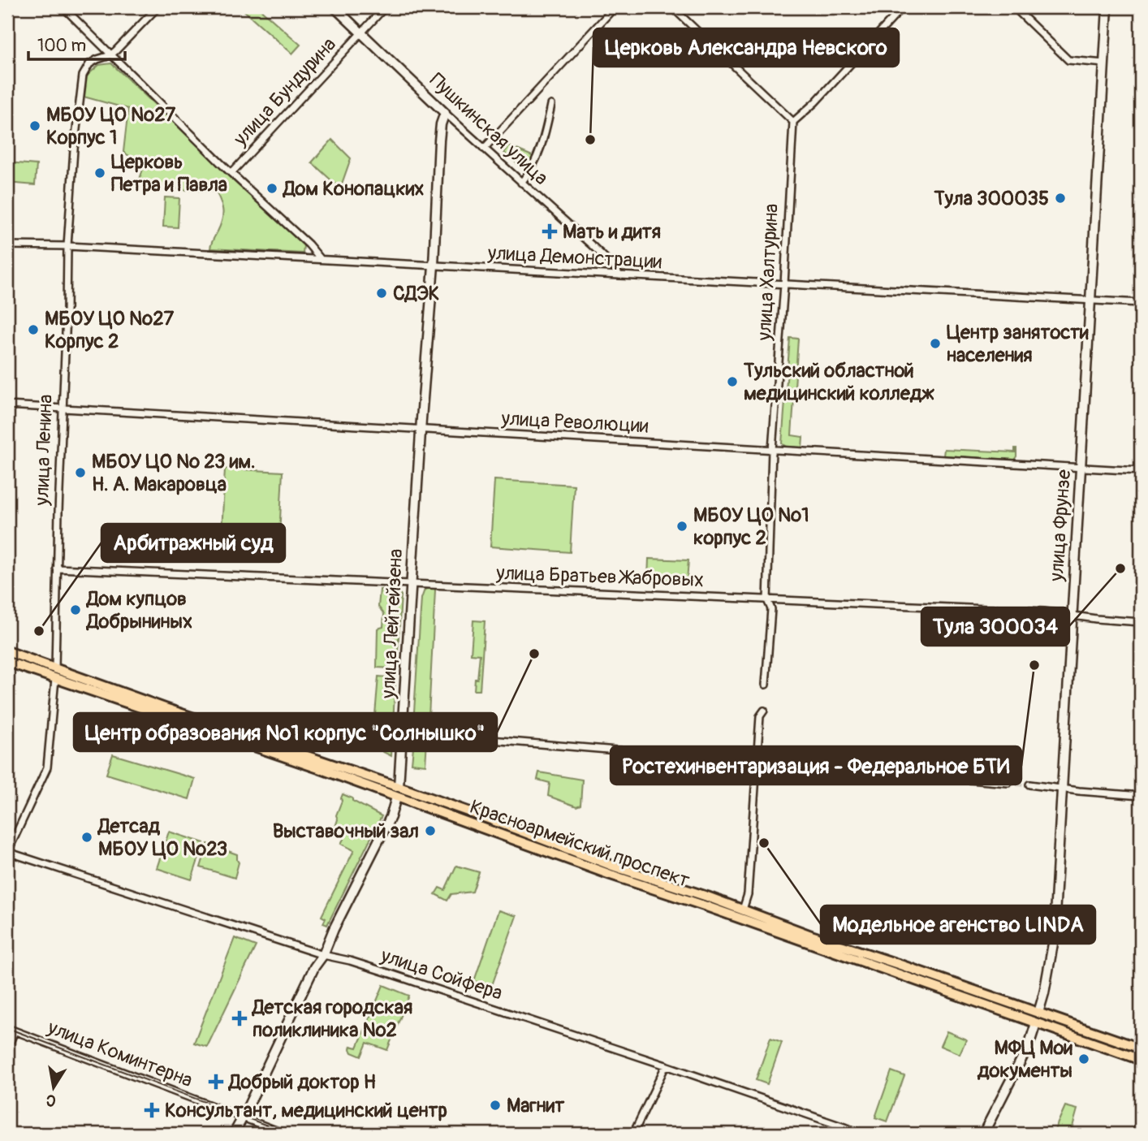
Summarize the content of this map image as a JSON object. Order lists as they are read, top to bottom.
{
  "streets": {
    "main road": [
      "улица Ленина",
      "улица Фрунзе",
      "улица Лейтейзена",
      "Красноармейский проспект"
    ],
    "street": [
      "улица Бундурина",
      "Пушкинская улица",
      "улица Демонстрации",
      "улица Халтурина",
      "улица Революции",
      "улица Братьев Жабровых",
      "улица Сойфера",
      "улица Коминтерна"
    ]
  },
  "crossings": [
    ["улица Бундурина", "Пушкинская улица"],
    ["Пушкинская улица", "улица Демонстрации"],
    ["Пушкинская улица", "улица Лейтейзена"],
    ["улица Демонстрации", "улица Халтурина"],
    ["улица Демонстрации", "улица Ленина"],
    ["улица Демонстрации", "улица Фрунзе"],
    ["улица Демонстрации", "улица Лейтейзена"],
    ["улица Халтурина", "улица Революции"],
    ["улица Халтурина", "улица Братьев Жабровых"],
    ["улица Революции", "улица Ленина"],
    ["улица Революции", "улица Фрунзе"],
    ["улица Революции", "улица Лейтейзена"],
    ["улица Ленина", "улица Братьев Жабровых"],
    ["улица Ленина", "Красноармейский проспект"],
    ["улица Ленина", "улица Сойфера"],
    ["улица Фрунзе", "улица Братьев Жабровых"],
    ["улица Фрунзе", "Красноармейский проспект"],
    ["улица Братьев Жабровых", "улица Лейтейзена"],
    ["улица Лейтейзена", "Красноармейский проспект"],
    ["улица Лейтейзена", "улица Сойфера"],
    ["улица Лейтейзена", "улица Коминтерна"]
  ],
  "places": {
    "other": [
      "МБОУ ЦО №27 Корпус 1",
      "Церковь Александра Невского",
      "Церковь Петра и Павла",
      "Дом Конопацких",
      "Тула 300035",
      "СДЭК",
      "МБОУ ЦО №27 Корпус 2",
      "Центр занятости населения",
      "Тульский областной медицинский колледж",
      "МБОУ ЦО № 23 им. Н. А. Макаровца",
      "МБОУ ЦО №1 корпус 2",
      "Тула 300034",
      "Дом купцов Добрыниных",
      "Арбитражный суд",
      "Центр образования №1 корпус \"Солнышко\"",
      "Ростехинвентаризация - Федеральное БТИ",
      "Выставочный зал",
      "Детсад МБОУ ЦО №23",
      "Модельное агенство LINDA",
      "МФЦ Мои документы",
      "Магнит"
    ],
    "health": [
      "Мать и дитя",
      "Детская городская поликлиника №2",
      "Добрый доктор Н",
      "Консультант, медицинский центр"
    ]
  },
  "scale_bar": "100 m",
  "north": "bottom"
}
